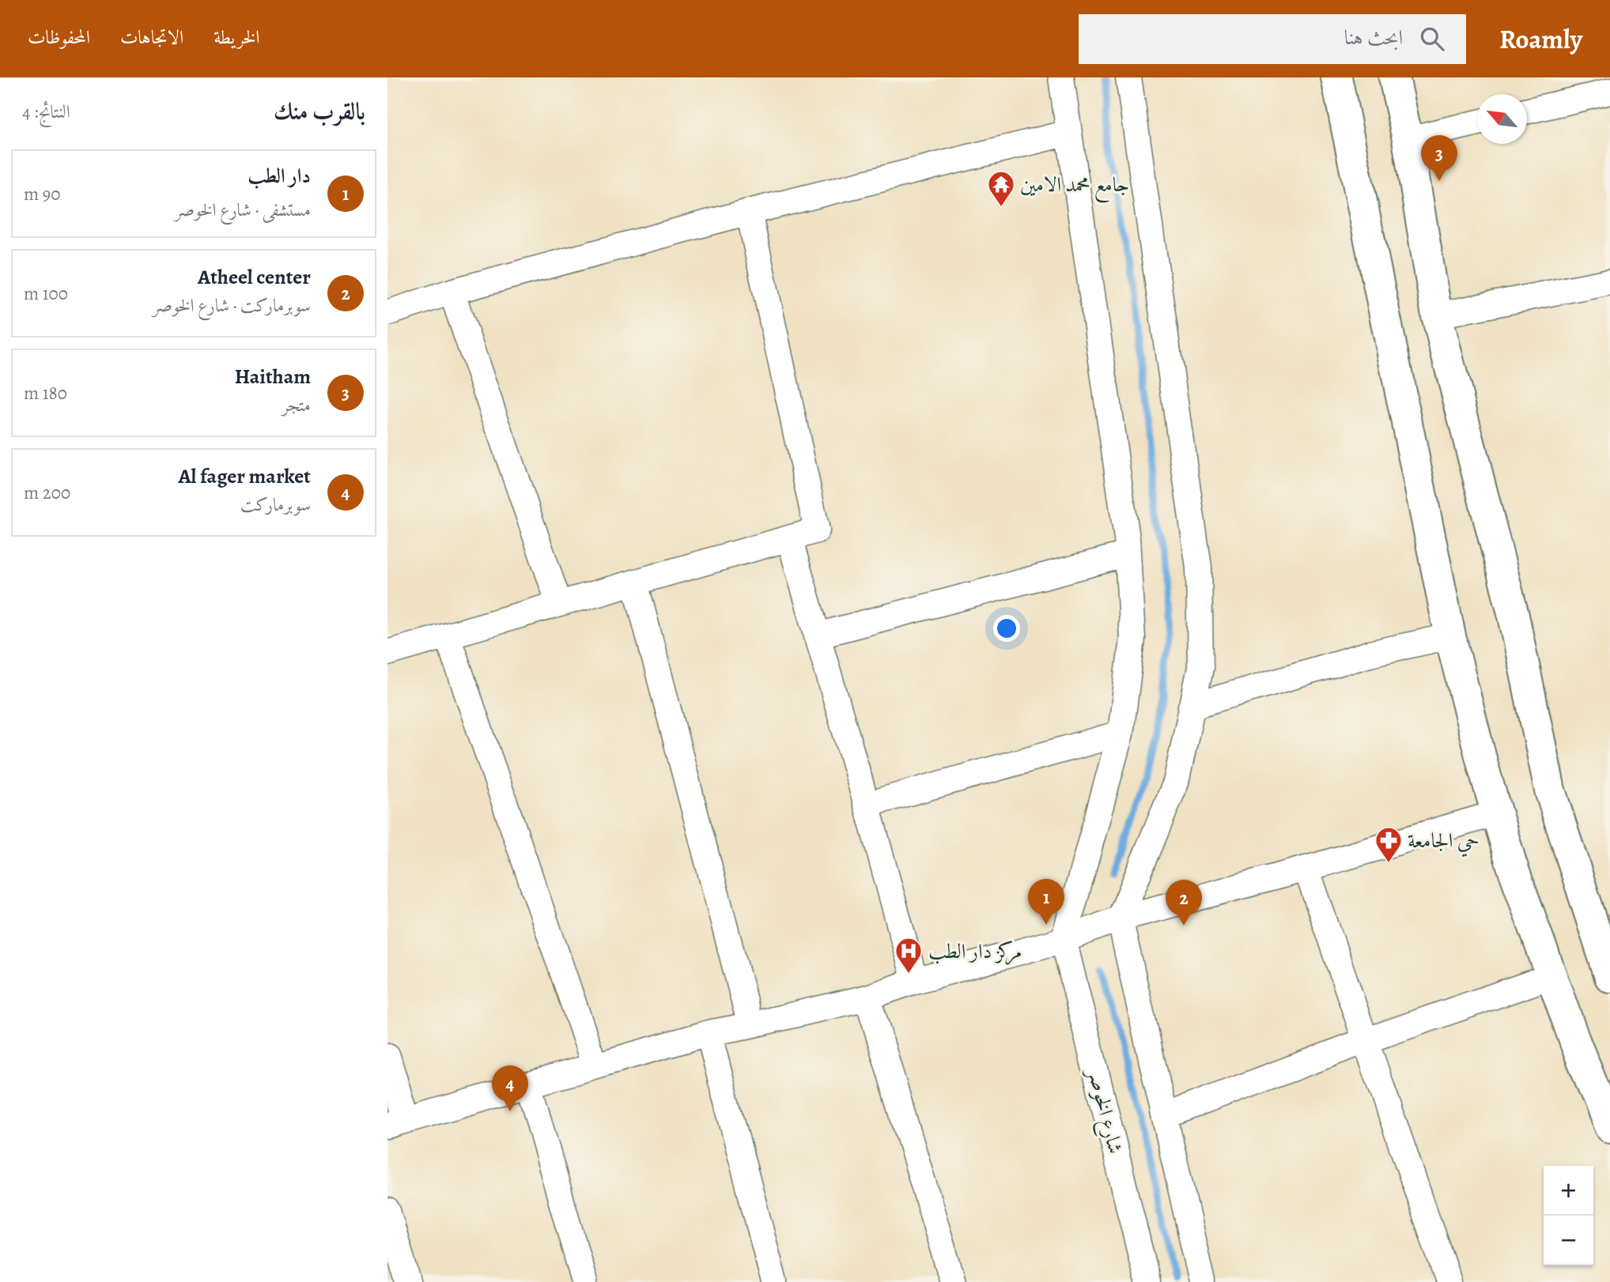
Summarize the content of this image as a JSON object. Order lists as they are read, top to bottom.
{
  "streets": {
    "street": ["شارع الخوصر"]
  },
  "places": {
    "temple": ["جامع محمد الامين"],
    "pharmacy": ["حي الجامعة"],
    "hospital": ["مركز دار الطب"]
  },
  "north": "top left",
  "page": {
    "header": "Roamly",
    "search": "ابحث هنا",
    "nav": ["الخريطة", "الاتجاهات", "المحفوظات"],
    "heading": ["بالقرب منك", "النتائج: 4"],
    "pins": [
      "3",
      "1",
      "2",
      "4"
    ],
    "list": [
      {
        "mark": "1",
        "name": "دار الطب",
        "note": "مستشفى · شارع الخوصر",
        "value": "90 m"
      },
      {
        "mark": "2",
        "name": "Atheel center",
        "note": "سوبرماركت · شارع الخوصر",
        "value": "100 m"
      },
      {
        "mark": "3",
        "name": "Haitham",
        "note": "متجر",
        "value": "180 m"
      },
      {
        "mark": "4",
        "name": "Al fager market",
        "note": "سوبرماركت",
        "value": "200 m"
      }
    ],
    "map_buttons": ["+", "−"]
  }
}
